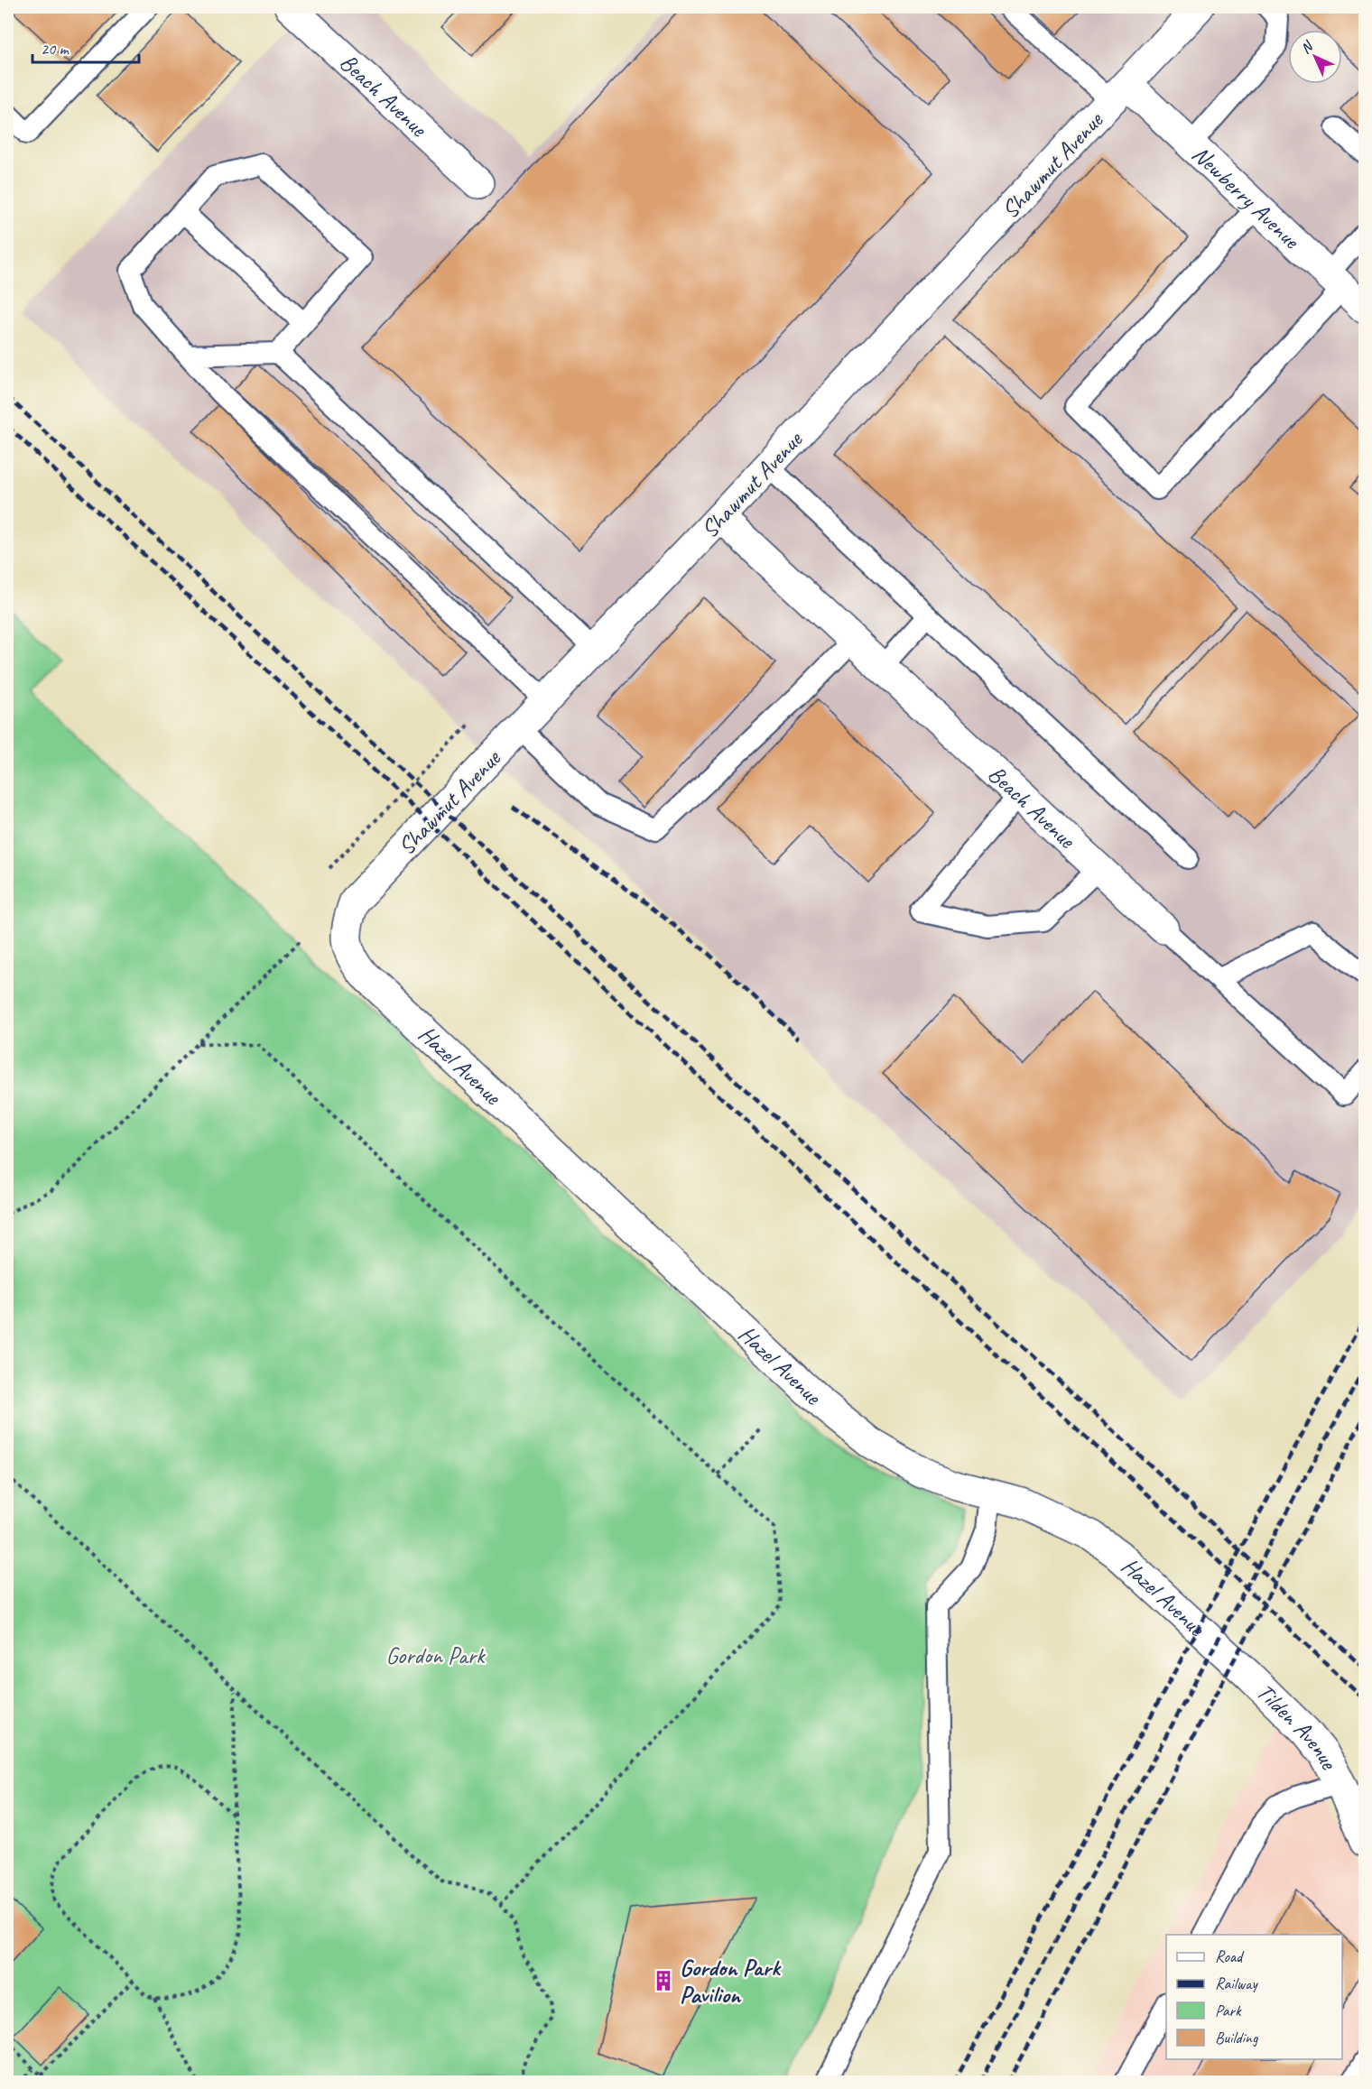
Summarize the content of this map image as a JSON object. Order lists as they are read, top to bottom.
{
  "streets": {
    "street": [
      "Beach Avenue",
      "Shawmut Avenue",
      "Newberry Avenue",
      "Hazel Avenue",
      "Tilden Avenue"
    ]
  },
  "crossings": [
    ["Beach Avenue", "Shawmut Avenue"],
    ["Shawmut Avenue", "Newberry Avenue"],
    ["Shawmut Avenue", "Hazel Avenue"],
    ["Hazel Avenue", "Tilden Avenue"]
  ],
  "parks": ["Gordon Park"],
  "places": {
    "building": ["Gordon Park Pavilion"]
  },
  "legend": [
    "Road",
    "Railway",
    "Park",
    "Building"
  ],
  "scale_bar": "20 m",
  "north": "top left"
}
